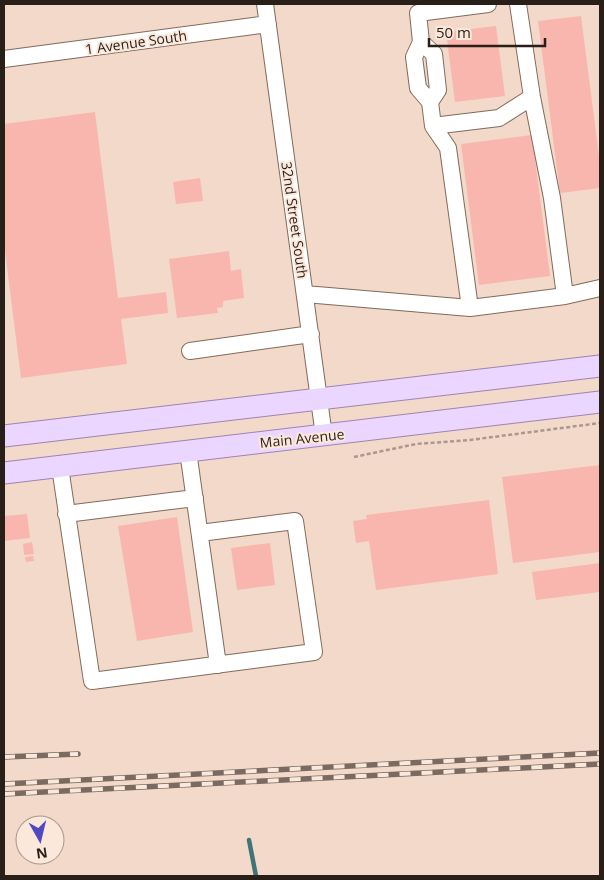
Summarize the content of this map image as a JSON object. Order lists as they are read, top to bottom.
{
  "streets": {
    "main road": ["Main Avenue"],
    "street": ["1 Avenue South", "32nd Street South"]
  },
  "crossings": [
    ["1 Avenue South", "32nd Street South"],
    ["32nd Street South", "Main Avenue"]
  ],
  "scale_bar": "50 m",
  "north": "bottom"
}
